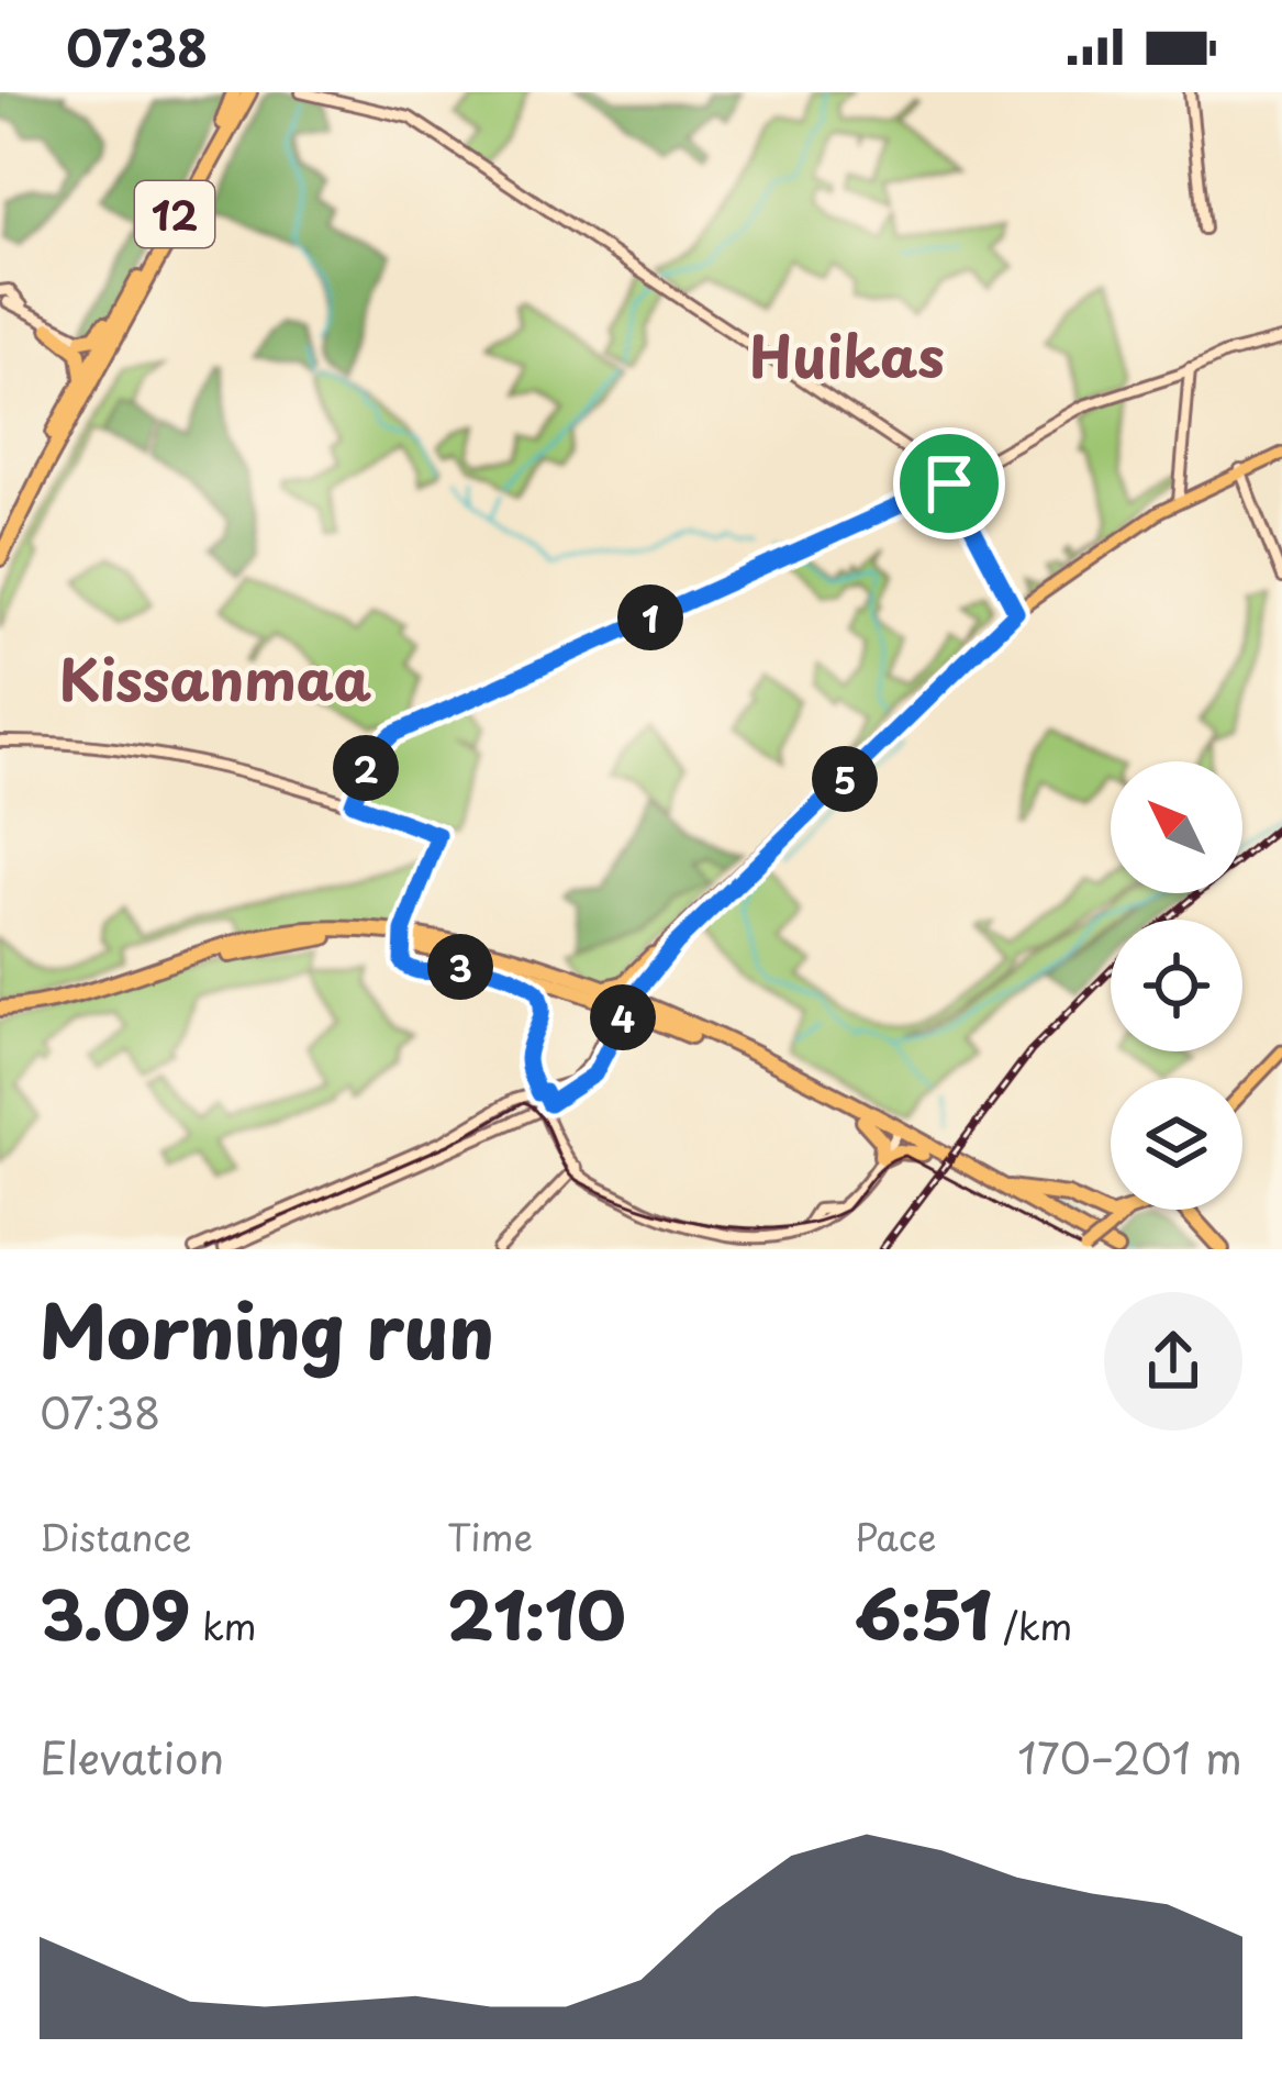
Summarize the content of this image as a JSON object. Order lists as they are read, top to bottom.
{
  "streets": {
    "highway": ["12"]
  },
  "districts": ["Huikas", "Kissanmaa"],
  "north": "top left",
  "page": {
    "status": "07:38",
    "pins": [
      "1",
      "2",
      "5",
      "3",
      "4"
    ],
    "heading": ["Morning run", "07:38"],
    "stats": [
      ["Distance", "3.09 km"],
      ["Time", "21:10"],
      ["Pace", "6:51 /km"]
    ],
    "chart": ["Elevation", "170–201 m"]
  }
}
